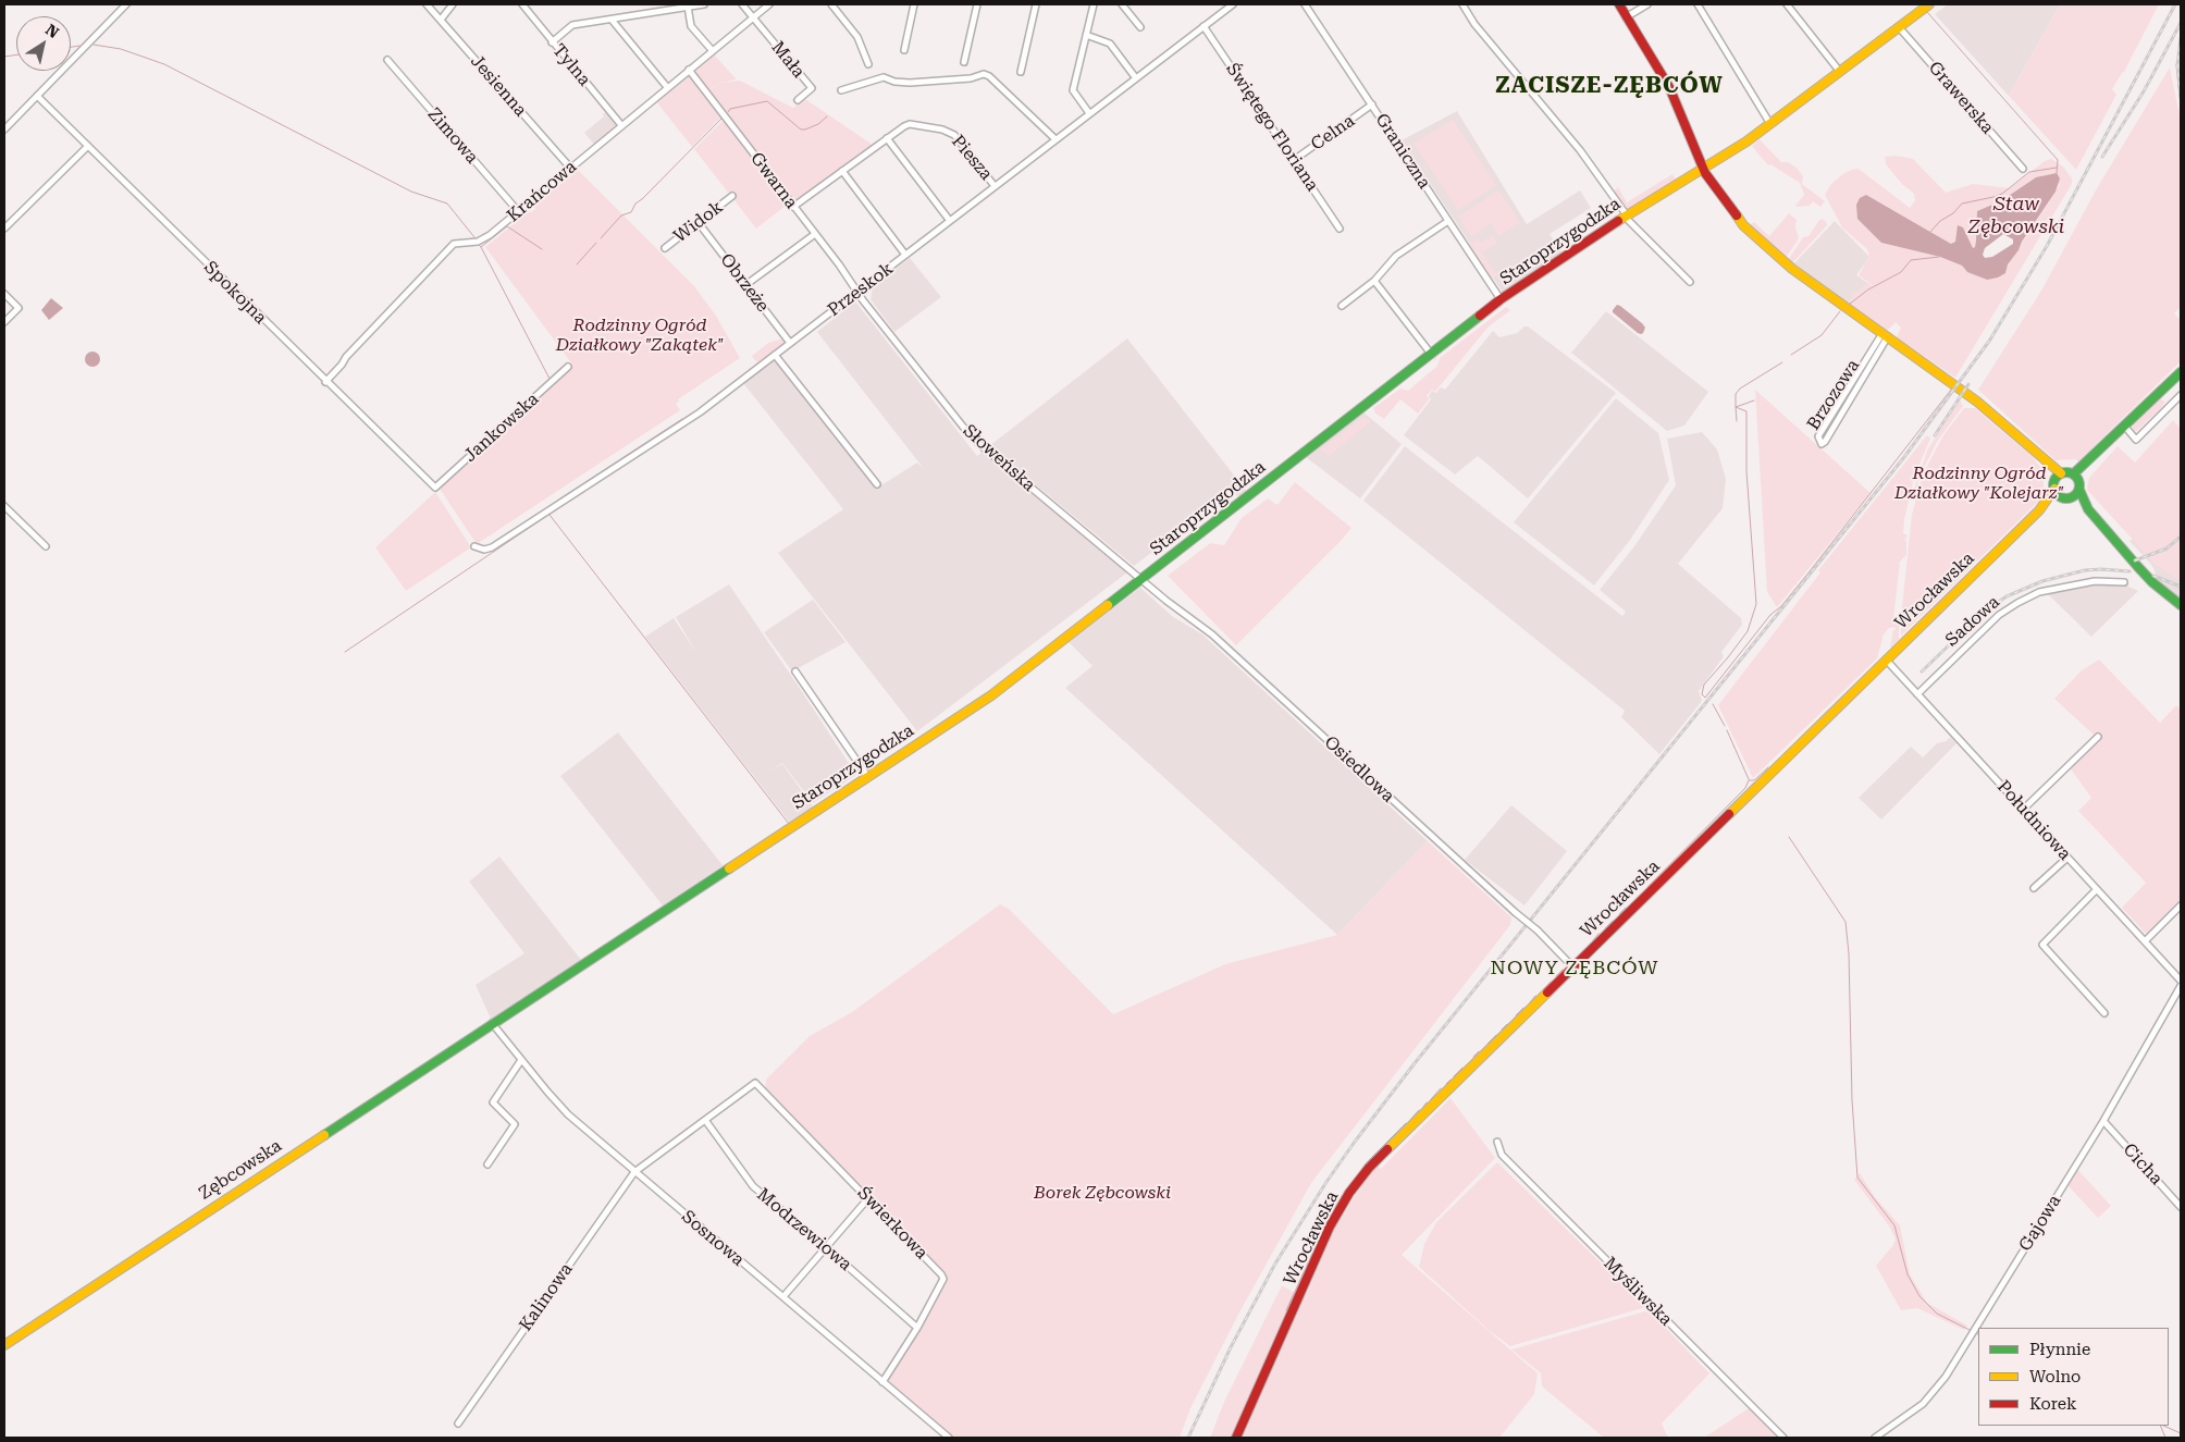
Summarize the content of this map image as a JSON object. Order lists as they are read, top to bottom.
{
  "streets": {
    "street": [
      "Mała",
      "Tylna",
      "Jesienna",
      "Grawerska",
      "Świętego Floriana",
      "Celna",
      "Zimowa",
      "Graniczna",
      "Piesza",
      "Gwarna",
      "Krańcowa",
      "Widok",
      "Staroprzygodzka",
      "Obrzeże",
      "Przeskok",
      "Spokojna",
      "Brzozowa",
      "Jankowska",
      "Słoweńska",
      "Wrocławska",
      "Sadowa",
      "Osiedlowa",
      "Południowa",
      "Cicha",
      "Zębcowska",
      "Świerkowa",
      "Gajowa",
      "Modrzewiowa",
      "Sosnowa",
      "Myśliwska",
      "Kalinowa"
    ]
  },
  "crossings": [
    ["Mała", "Krańcowa"],
    ["Tylna", "Krańcowa"],
    ["Jesienna", "Krańcowa"],
    ["Grawerska", "Staroprzygodzka"],
    ["Świętego Floriana", "Celna"],
    ["Świętego Floriana", "Przeskok"],
    ["Celna", "Graniczna"],
    ["Zimowa", "Krańcowa"],
    ["Graniczna", "Staroprzygodzka"],
    ["Piesza", "Gwarna"],
    ["Piesza", "Przeskok"],
    ["Gwarna", "Krańcowa"],
    ["Gwarna", "Przeskok"],
    ["Gwarna", "Słoweńska"],
    ["Krańcowa", "Spokojna"],
    ["Widok", "Obrzeże"],
    ["Staroprzygodzka", "Słoweńska"],
    ["Staroprzygodzka", "Osiedlowa"],
    ["Staroprzygodzka", "Zębcowska"],
    ["Staroprzygodzka", "Sosnowa"],
    ["Obrzeże", "Przeskok"],
    ["Przeskok", "Słoweńska"],
    ["Spokojna", "Jankowska"],
    ["Słoweńska", "Osiedlowa"],
    ["Wrocławska", "Osiedlowa"],
    ["Wrocławska", "Południowa"],
    ["Sadowa", "Południowa"],
    ["Cicha", "Gajowa"],
    ["Zębcowska", "Sosnowa"],
    ["Świerkowa", "Modrzewiowa"],
    ["Świerkowa", "Sosnowa"],
    ["Świerkowa", "Kalinowa"],
    ["Modrzewiowa", "Kalinowa"],
    ["Sosnowa", "Kalinowa"]
  ],
  "districts": ["ZACISZE-ZĘBCÓW", "NOWY ZĘBCÓW"],
  "water": ["Staw Zębcowski"],
  "parks": ["Rodzinny Ogród Działkowy \"Zakątek\"", "Rodzinny Ogród Działkowy \"Kolejarz\"", "Borek Zębcowski"],
  "legend": ["Płynnie", "Wolno", "Korek"],
  "north": "top right"
}
